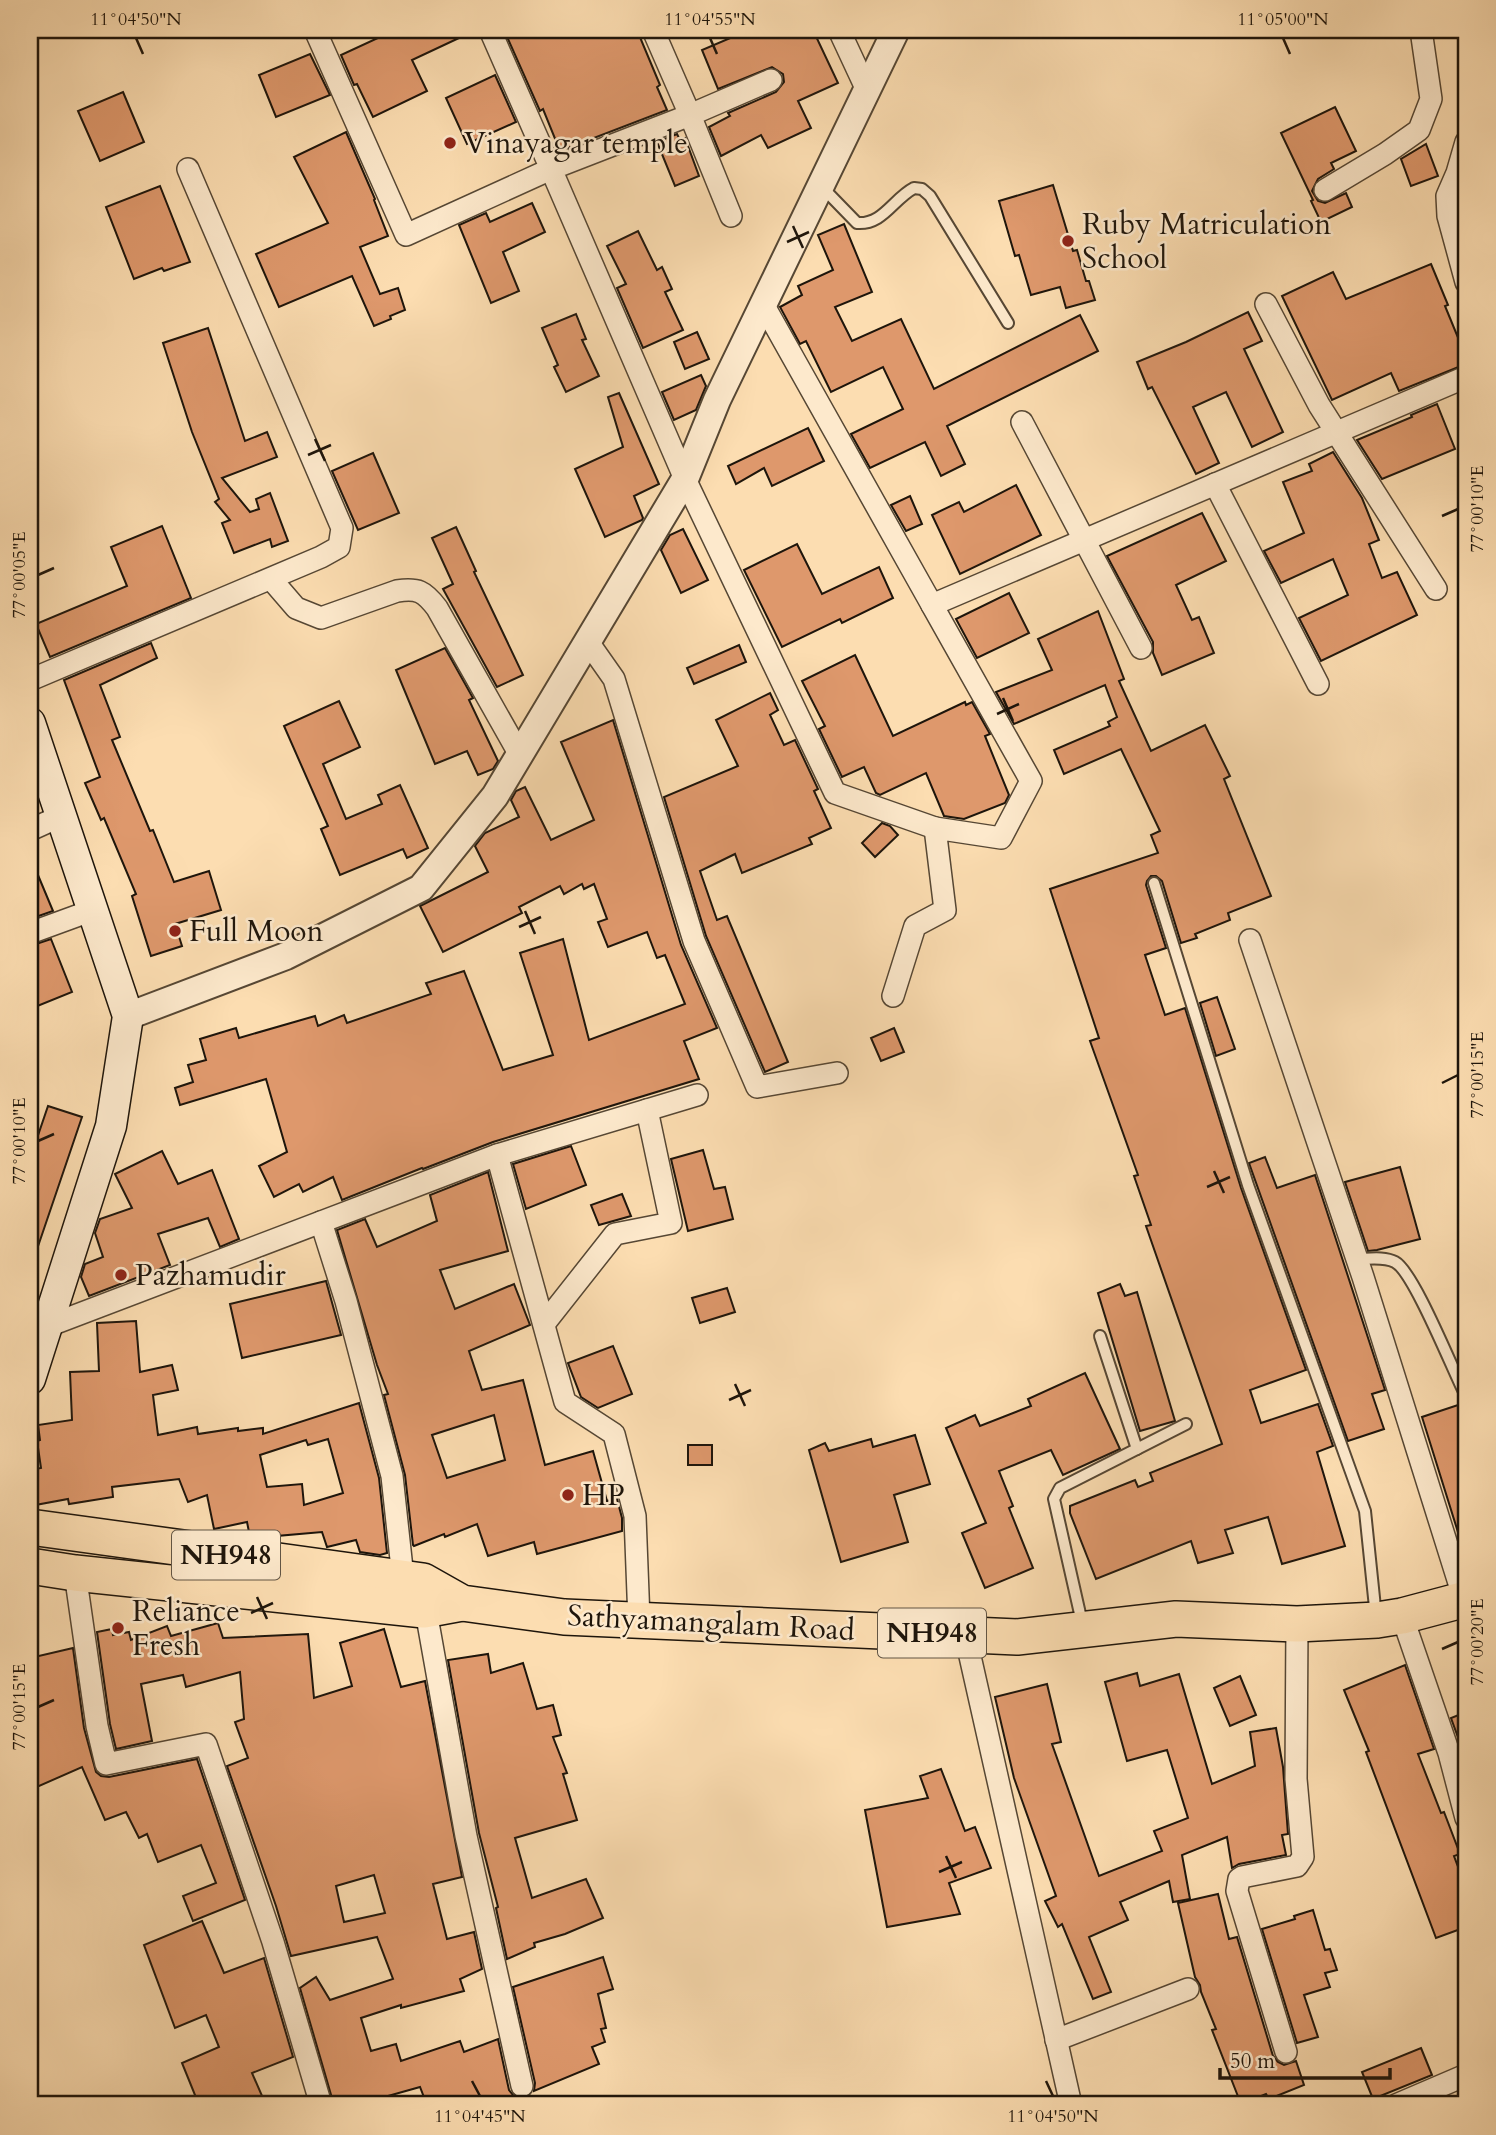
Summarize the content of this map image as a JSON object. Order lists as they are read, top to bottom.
{
  "streets": {
    "highway": ["NH948", "Sathyamangalam Road"]
  },
  "crossings": [
    ["NH948", "Sathyamangalam Road"]
  ],
  "places": [
    "Vinayagar temple",
    "Ruby Matriculation School",
    "Full Moon",
    "Pazhamudir",
    "HP",
    "Reliance Fresh"
  ],
  "scale_bar": "50 m",
  "coordinates": [
    "11°04'50\"N",
    "11°04'55\"N",
    "11°05'00\"N",
    "77°00'10\"E",
    "77°00'05\"E",
    "77°00'15\"E",
    "77°00'20\"E",
    "11°04'45\"N"
  ]
}
